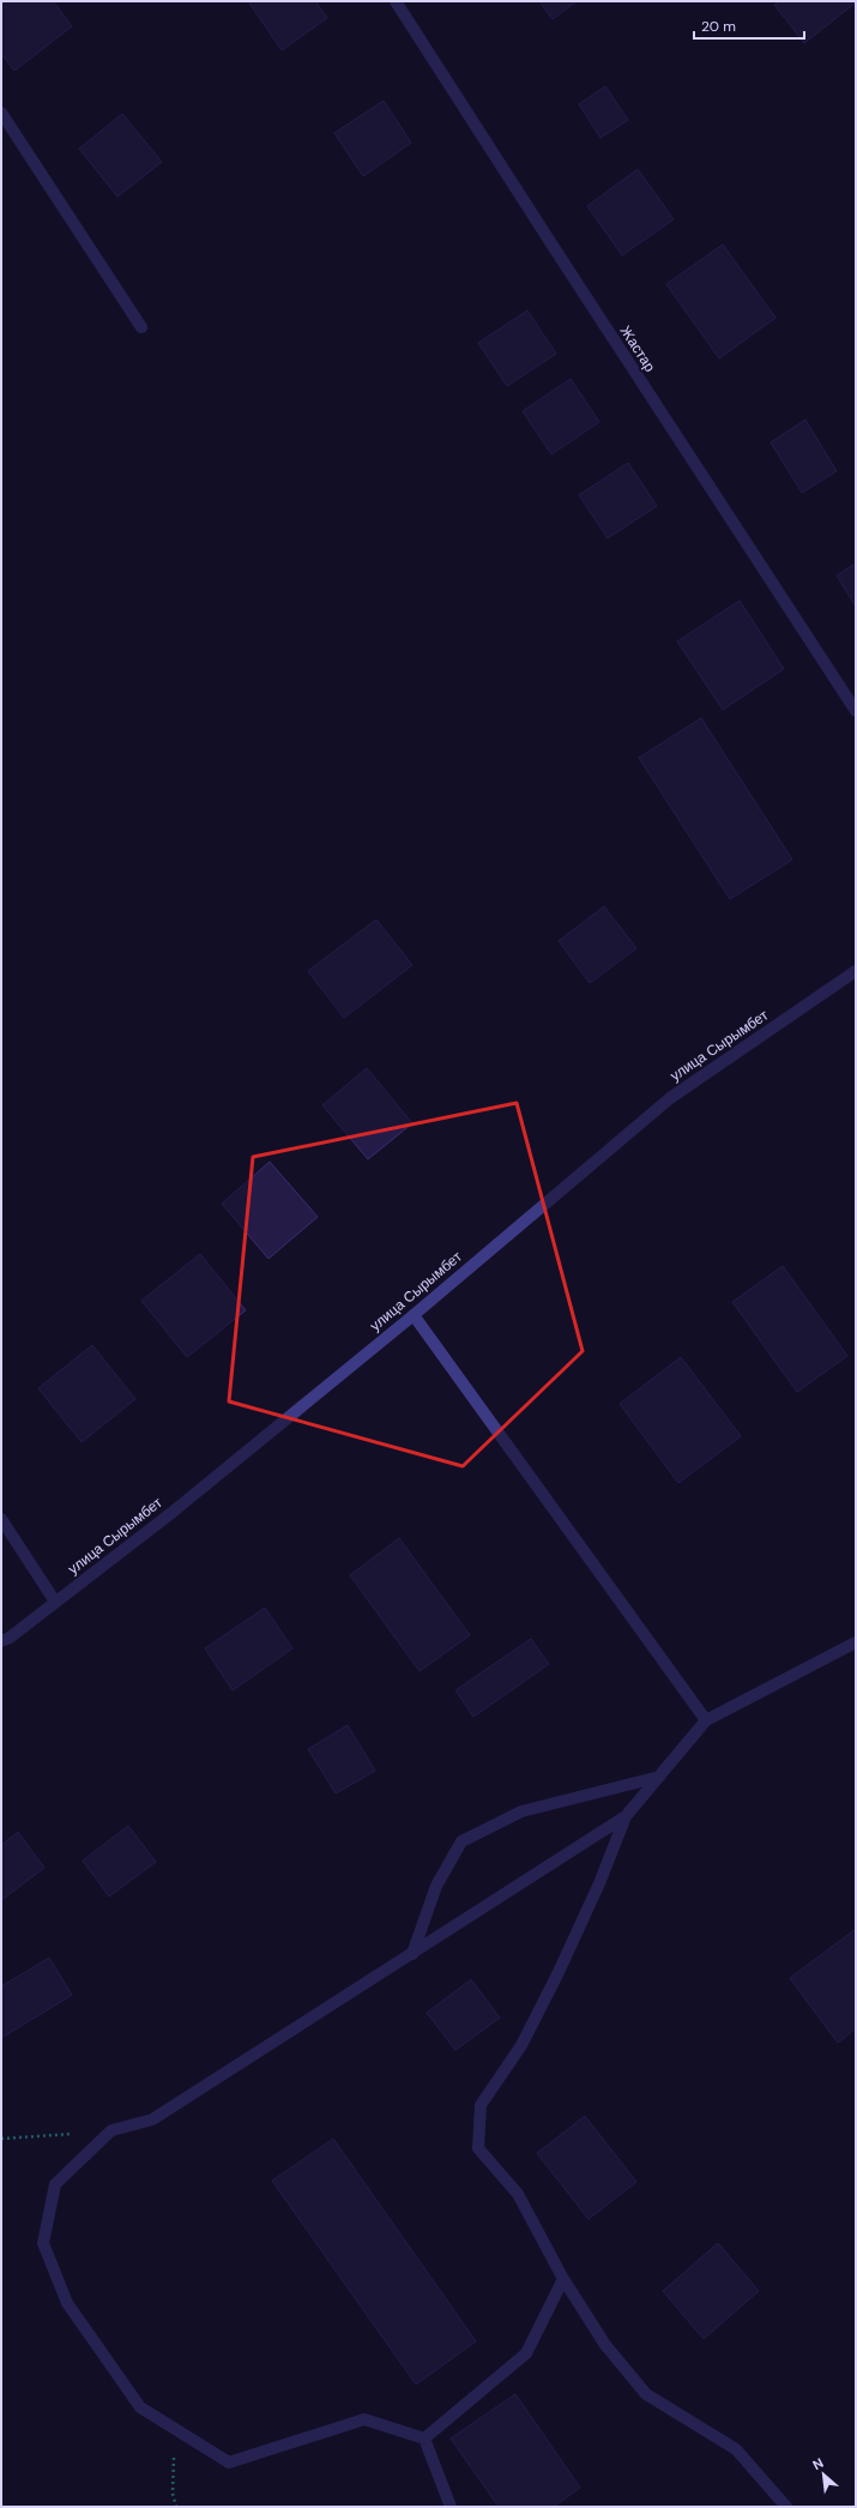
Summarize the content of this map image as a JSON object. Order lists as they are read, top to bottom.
{
  "streets": {
    "street": ["Жастар", "улица Сырымбет"]
  },
  "scale_bar": "20 m",
  "north": "top left"
}
